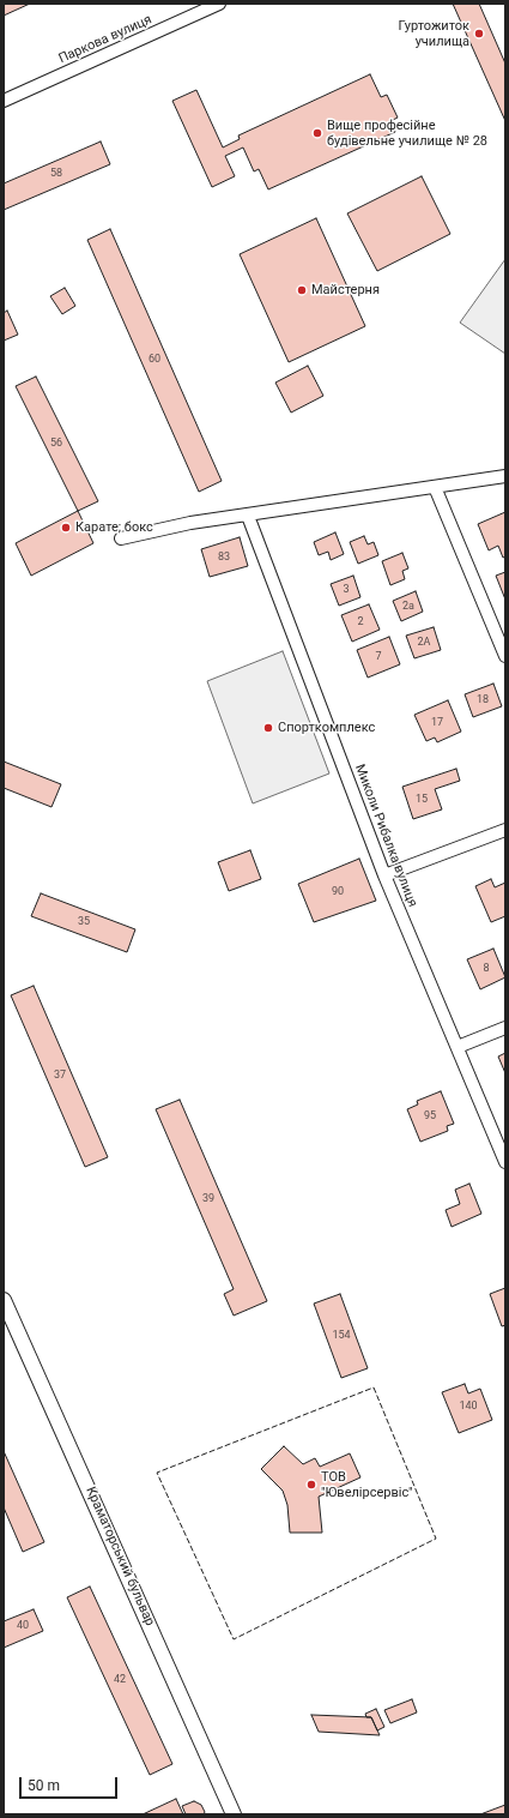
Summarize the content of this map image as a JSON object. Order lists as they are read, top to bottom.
{
  "streets": {
    "street": ["Паркова вулиця", "Миколи Рибалка вулиця", "Краматорський бульвар"]
  },
  "places": [
    "Гуртожиток училища",
    "Вище професійне будівельне училище № 28",
    "Майстерня",
    "Карате; бокс",
    "Спорткомплекс",
    "ТОВ \"Ювелірсервіс\""
  ],
  "house_numbers": [
    "58",
    "60",
    "56",
    "83",
    "3",
    "2а",
    "2",
    "2А",
    "7",
    "18",
    "17",
    "15",
    "90",
    "35",
    "8",
    "37",
    "95",
    "39",
    "154",
    "140",
    "40",
    "42"
  ],
  "scale_bar": "50 m"
}
